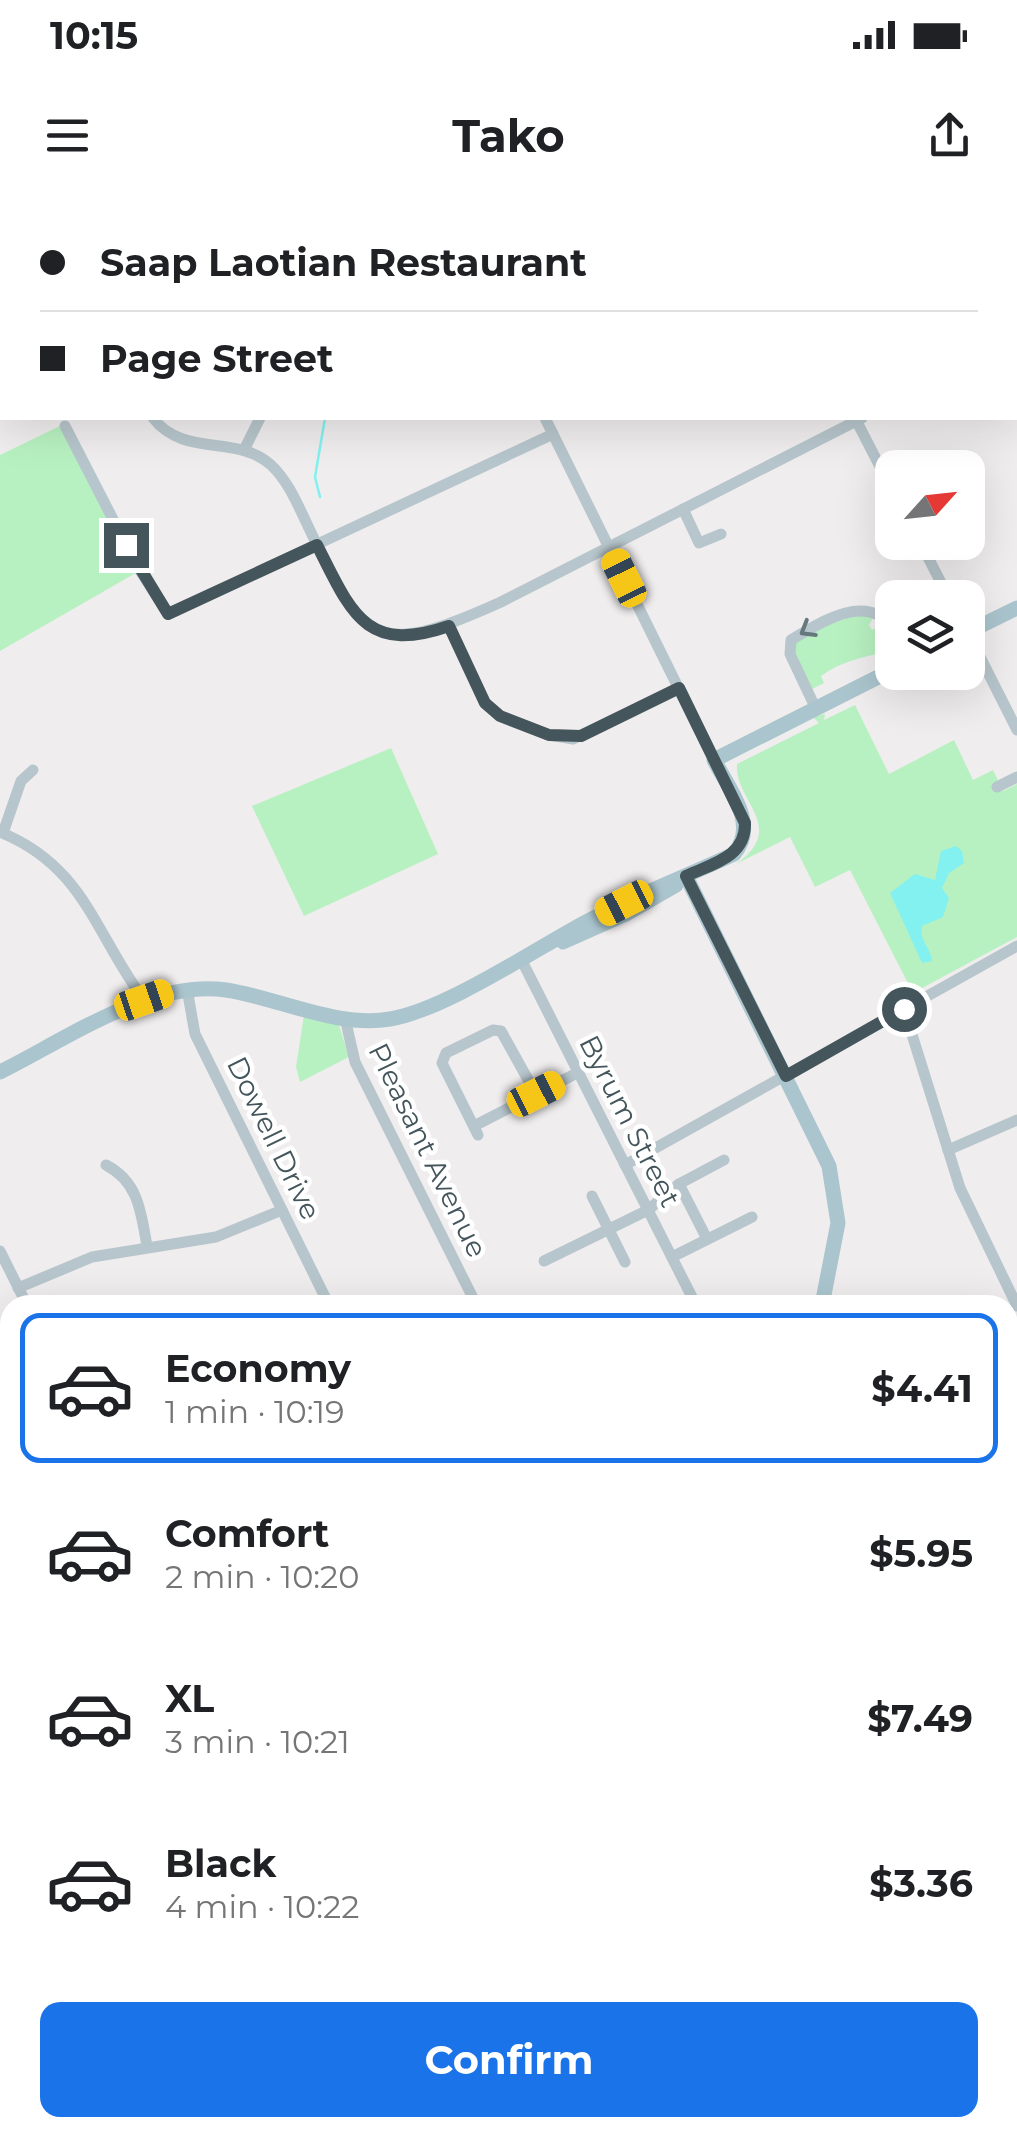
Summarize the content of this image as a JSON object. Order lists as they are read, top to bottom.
{
  "streets": {
    "street": ["Byrum Street", "Dowell Drive", "Pleasant Avenue"]
  },
  "north": "top right",
  "page": {
    "status": "10:15",
    "header": "Tako",
    "banner": ["Saap Laotian Restaurant", "Page Street"],
    "list": [
      {
        "name": "Economy",
        "note": "1 min · 10:19",
        "value": "$4.41"
      },
      {
        "name": "Comfort",
        "note": "2 min · 10:20",
        "value": "$5.95"
      },
      {
        "name": "XL",
        "note": "3 min · 10:21",
        "value": "$7.49"
      },
      {
        "name": "Black",
        "note": "4 min · 10:22",
        "value": "$3.36"
      }
    ],
    "buttons": "Confirm"
  }
}
